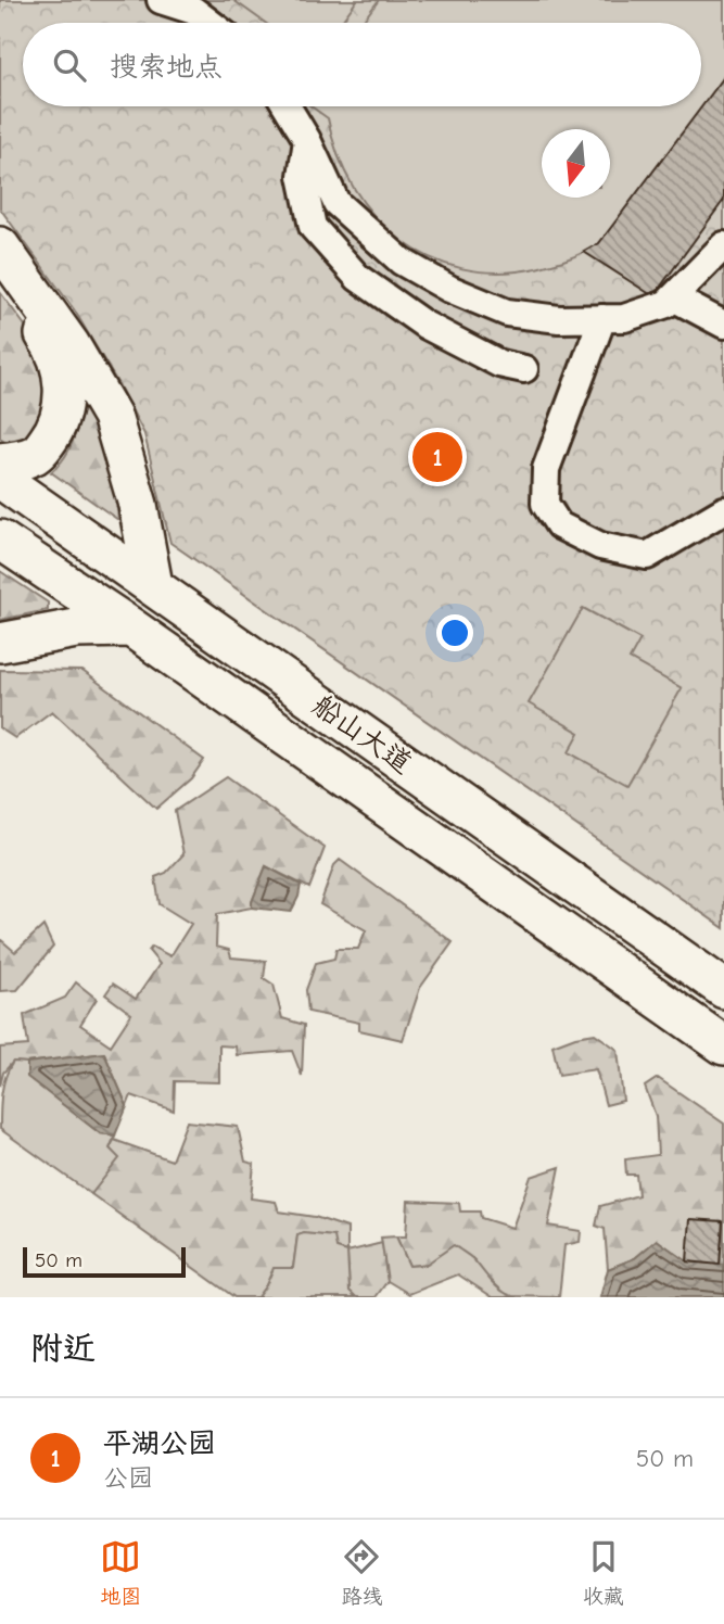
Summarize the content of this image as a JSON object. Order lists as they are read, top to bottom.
{
  "streets": {
    "highway": ["船山大道"]
  },
  "scale_bar": "50 m",
  "north": "bottom",
  "page": {
    "search": "搜索地点",
    "pins": "1",
    "scale": "50 m",
    "heading": "附近",
    "list": [
      {
        "mark": "1",
        "name": "平湖公园",
        "note": "公园",
        "value": "50 m"
      }
    ],
    "nav": ["地图", "路线", "收藏"]
  }
}
